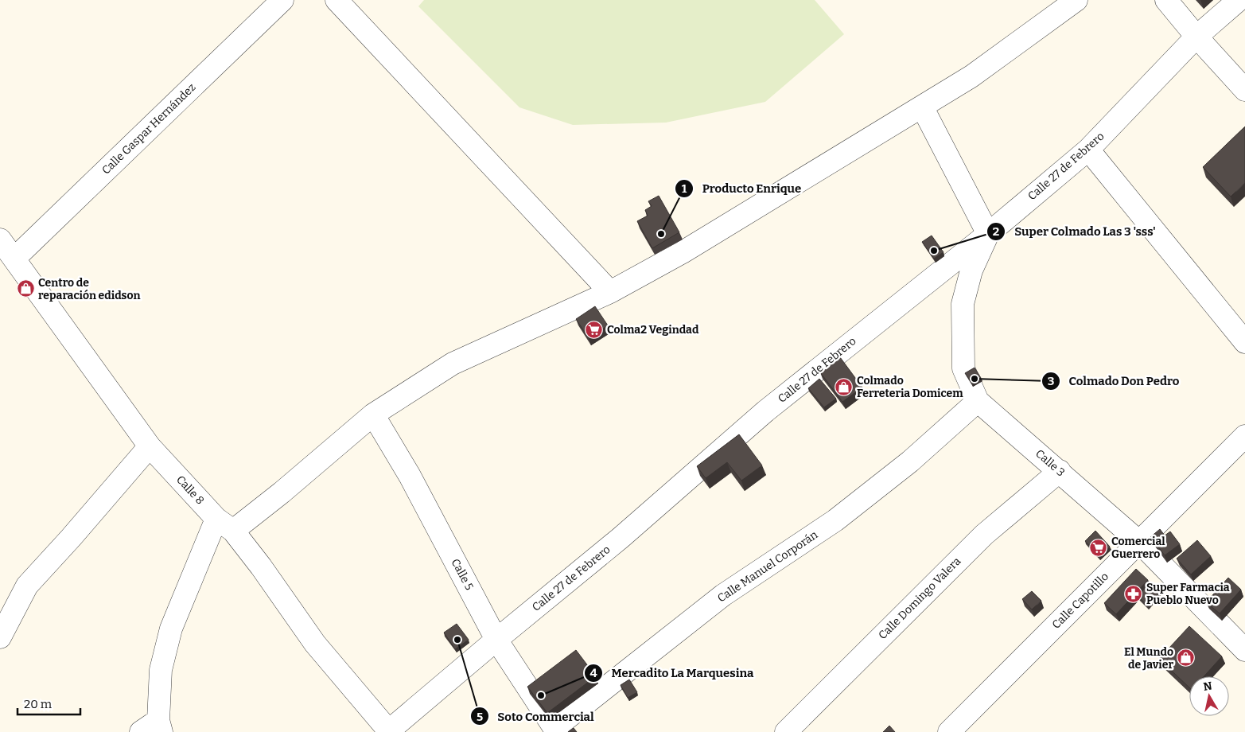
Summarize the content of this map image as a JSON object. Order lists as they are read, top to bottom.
{
  "streets": {
    "street": [
      "Calle Gaspar Hernández",
      "Calle 27 de Febrero",
      "Calle 3",
      "Calle 8",
      "Calle Manuel Corporán",
      "Calle 5",
      "Calle Domingo Valera",
      "Calle Capotillo"
    ]
  },
  "crossings": [
    ["Calle Gaspar Hernández", "Calle 8"],
    ["Calle 27 de Febrero", "Calle 3"],
    ["Calle 27 de Febrero", "Calle 8"],
    ["Calle 27 de Febrero", "Calle 5"],
    ["Calle 3", "Calle Manuel Corporán"],
    ["Calle 3", "Calle Domingo Valera"],
    ["Calle 3", "Calle Capotillo"],
    ["Calle Manuel Corporán", "Calle 5"]
  ],
  "places": {
    "other": [
      "Producto Enrique",
      "Super Colmado Las 3 'sss'",
      "Colmado Don Pedro",
      "Soto Commercial",
      "Mercadito La Marquesina"
    ],
    "shop": ["Centro de reparación edidson", "Colmado Ferreteria Domicem", "El Mundo de Javier"],
    "supermarket": ["Colma2 Vegindad", "Comercial Guerrero"],
    "pharmacy": ["Super Farmacia Pueblo Nuevo"]
  },
  "scale_bar": "20 m",
  "north": "top"
}
